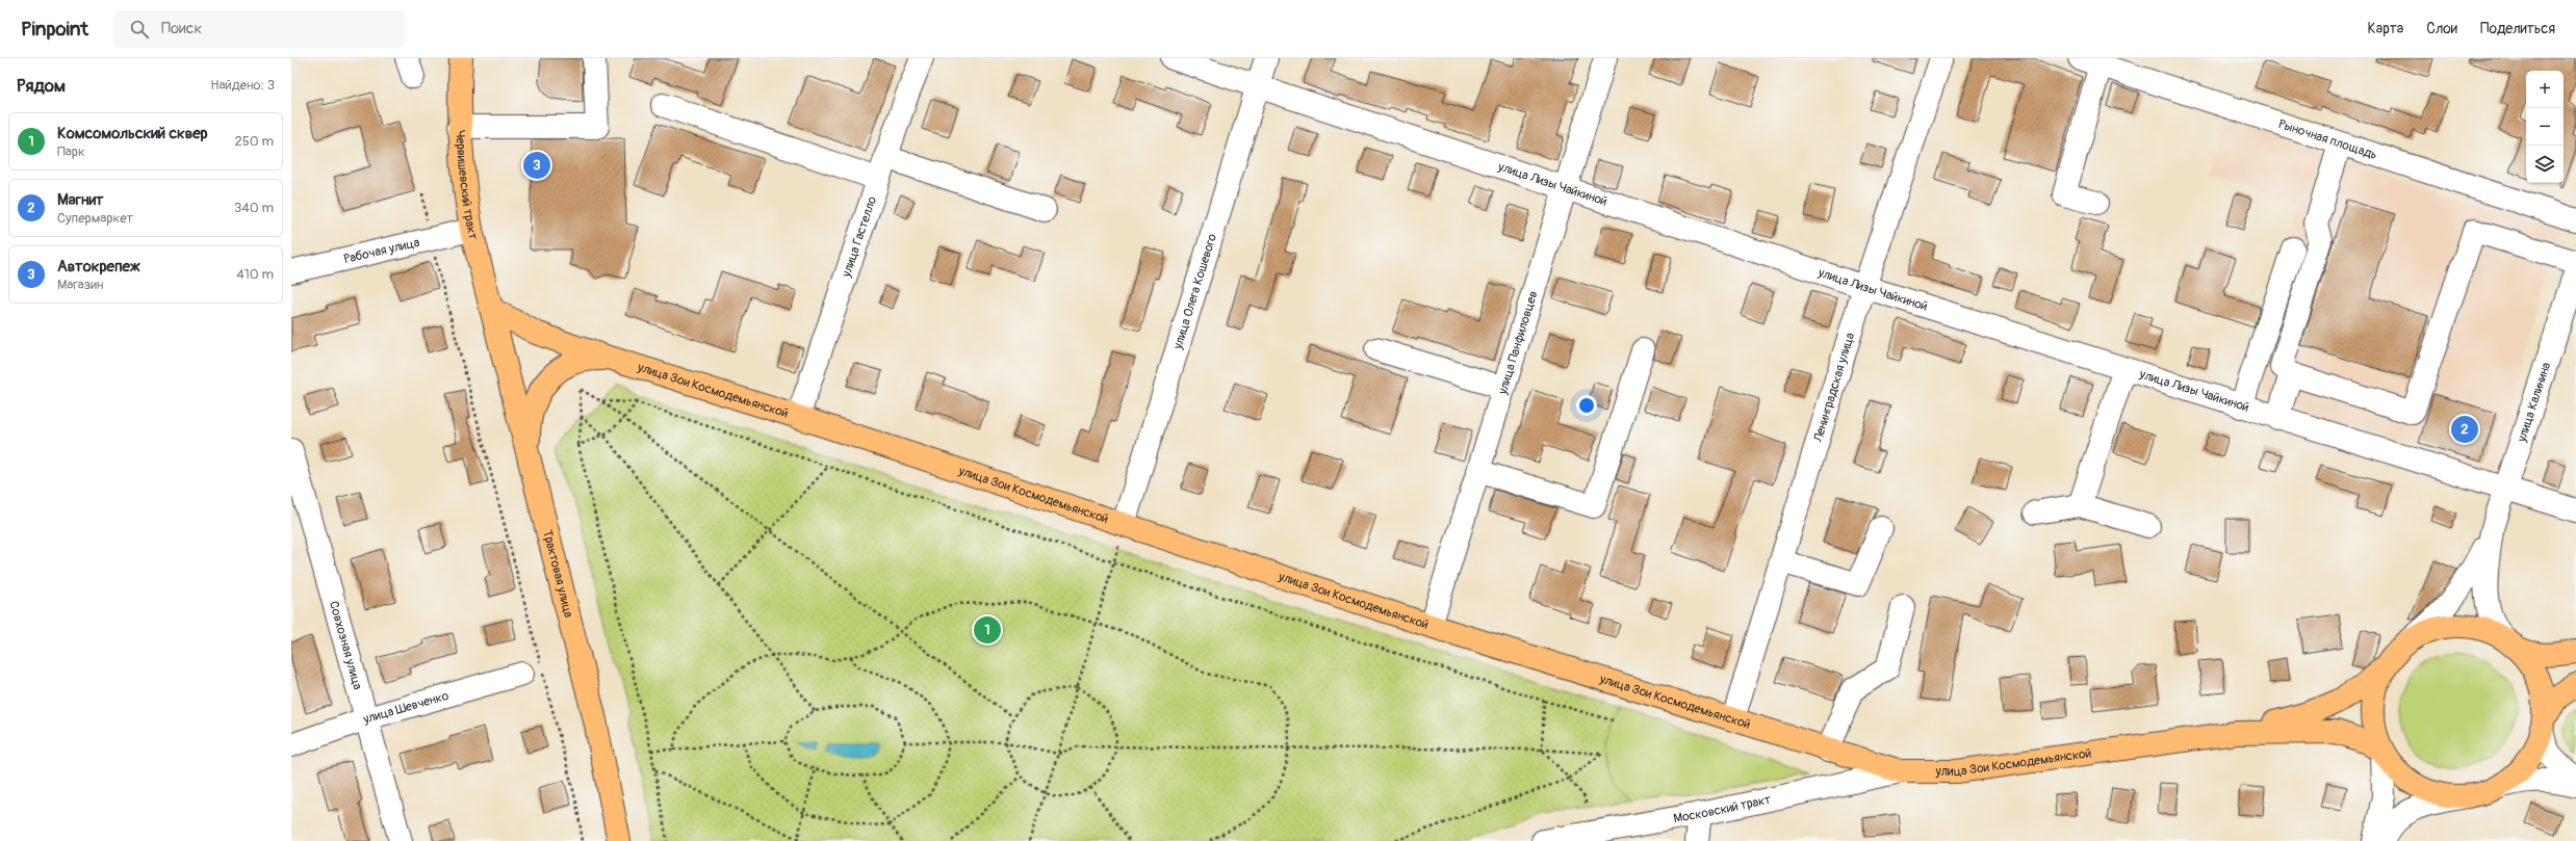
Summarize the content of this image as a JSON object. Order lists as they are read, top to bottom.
{
  "streets": {
    "main road": ["Червишевский тракт", "улица Зои Космодемьянской", "Трактовая улица"],
    "street": [
      "Рыночная площадь",
      "улица Лизы Чайкиной",
      "улица Гастелло",
      "Рабочая улица",
      "улица Олега Кошевого",
      "улица Панфиловцев",
      "Ленинградская улица",
      "улица Калинина",
      "Совхозная улица",
      "улица Шевченко",
      "Московский тракт"
    ]
  },
  "crossings": [
    ["улица Лизы Чайкиной", "улица Олега Кошевого"],
    ["улица Лизы Чайкиной", "улица Панфиловцев"],
    ["улица Лизы Чайкиной", "Ленинградская улица"],
    ["улица Лизы Чайкиной", "улица Калинина"],
    ["Червишевский тракт", "Рабочая улица"],
    ["Червишевский тракт", "улица Зои Космодемьянской"],
    ["Червишевский тракт", "Трактовая улица"],
    ["улица Гастелло", "улица Зои Космодемьянской"],
    ["улица Олега Кошевого", "улица Зои Космодемьянской"],
    ["улица Панфиловцев", "улица Зои Космодемьянской"],
    ["Ленинградская улица", "улица Зои Космодемьянской"],
    ["улица Зои Космодемьянской", "Трактовая улица"],
    ["улица Зои Космодемьянской", "Московский тракт"],
    ["Совхозная улица", "улица Шевченко"]
  ],
  "page": {
    "header": "Pinpoint",
    "search": "Поиск",
    "nav": ["Карта", "Слои", "Поделиться"],
    "heading": ["Рядом", "Найдено: 3"],
    "map_buttons": ["+", "−"],
    "list": [
      {
        "mark": "1",
        "name": "Комсомольский сквер",
        "note": "Парк",
        "value": "250 m"
      },
      {
        "mark": "2",
        "name": "Магнит",
        "note": "Супермаркет",
        "value": "340 m"
      },
      {
        "mark": "3",
        "name": "Автокрепеж",
        "note": "Магазин",
        "value": "410 m"
      }
    ],
    "pins": ["3", "2", "1"]
  }
}
